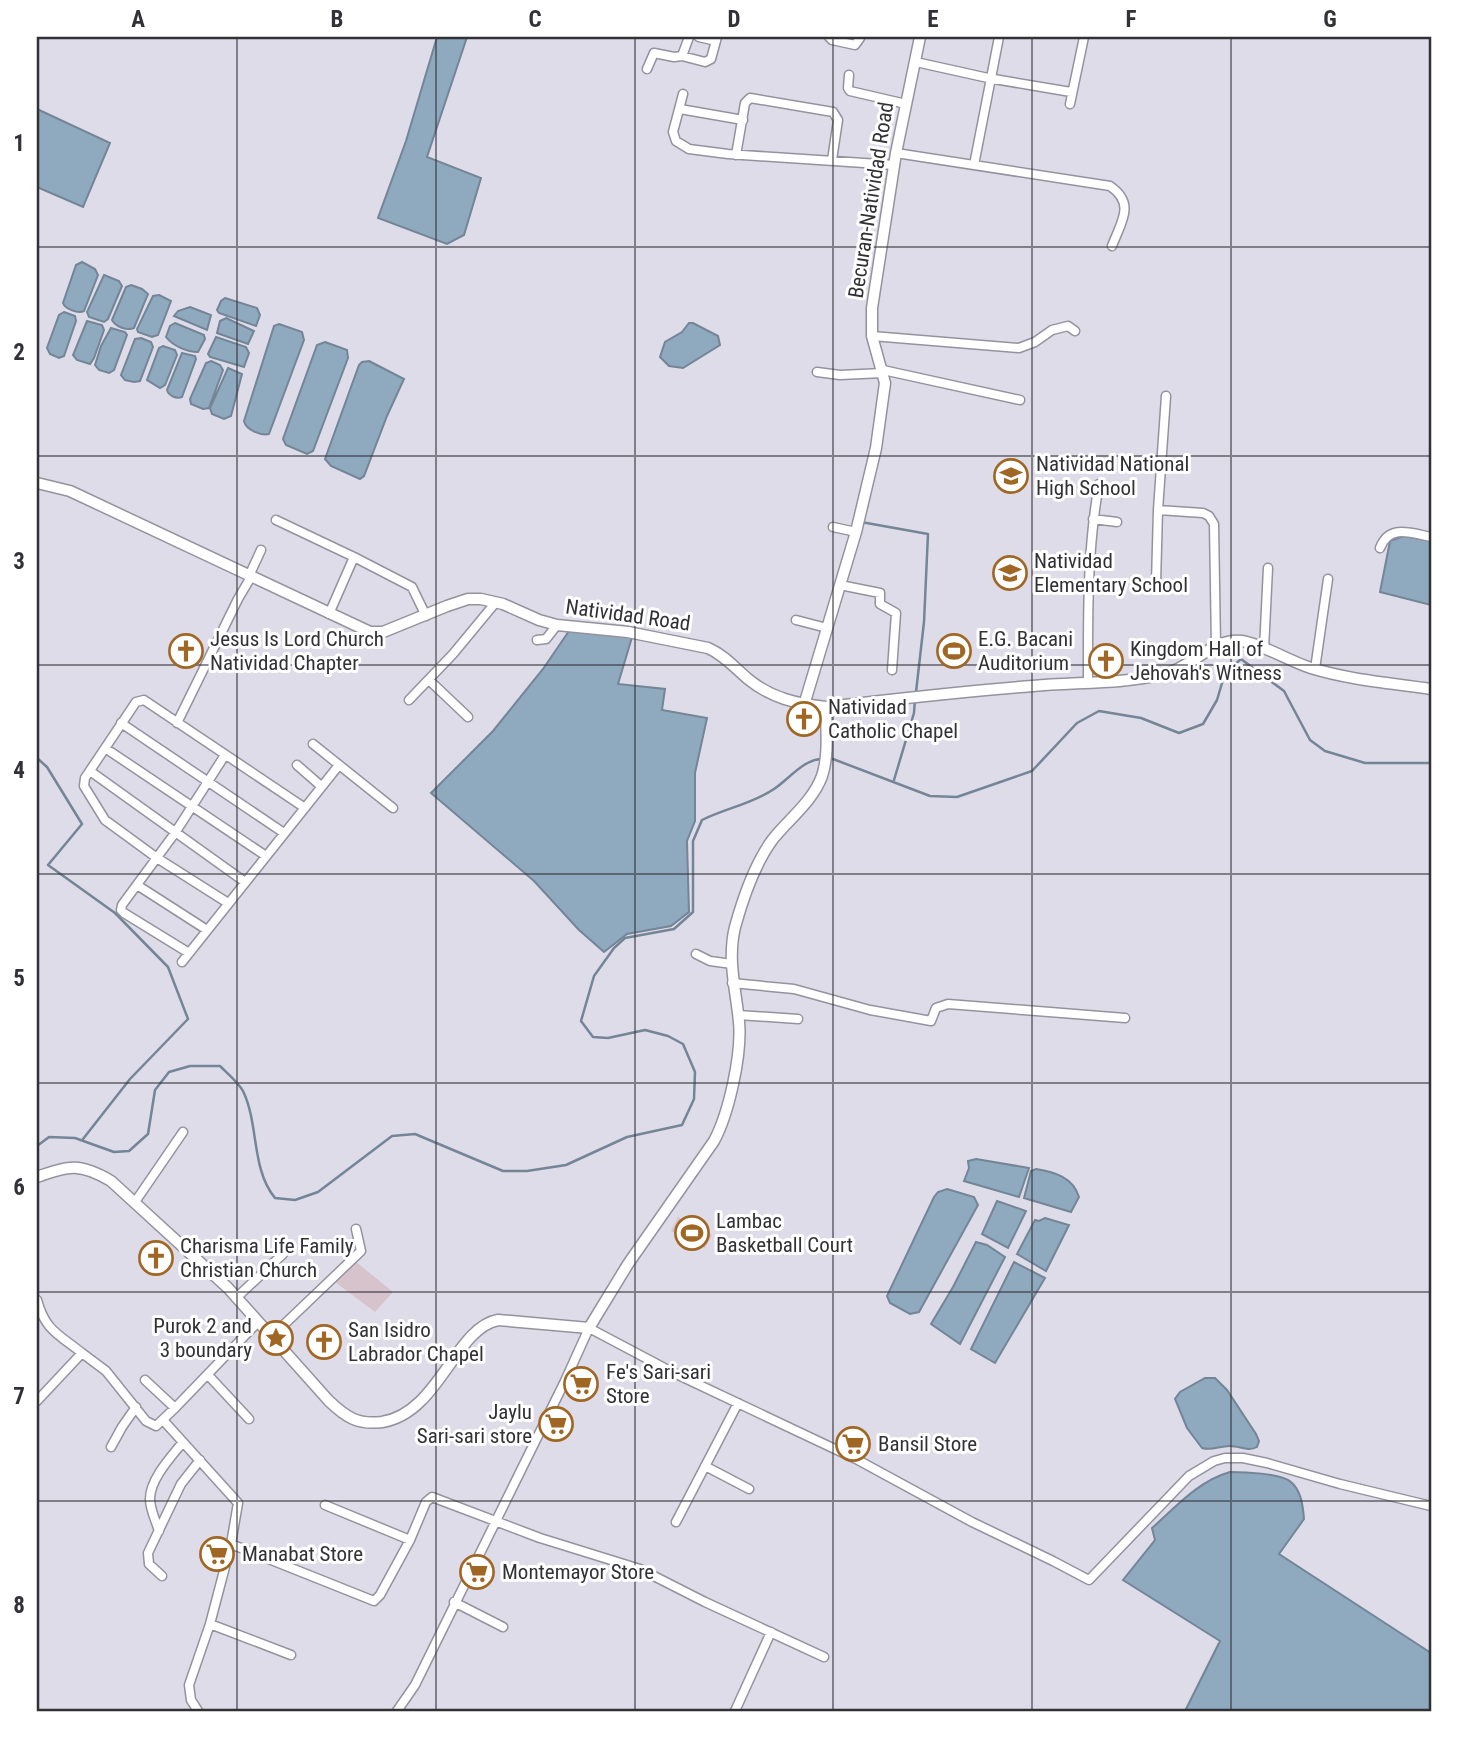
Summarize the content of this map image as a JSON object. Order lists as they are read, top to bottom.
{
  "streets": {
    "street": ["Becuran-Natividad Road", "Natividad Road"]
  },
  "crossings": [
    ["Becuran-Natividad Road", "Natividad Road"]
  ],
  "places": {
    "school or university": ["Natividad National High School", "Natividad Elementary School"],
    "church": [
      "Jesus Is Lord Church Natividad Chapter",
      "Kingdom Hall of Jehovah's Witness",
      "Natividad Catholic Chapel",
      "Charisma Life Family Christian Church",
      "San Isidro Labrador Chapel"
    ],
    "sports": ["E.G. Bacani Auditorium", "Lambac Basketball Court"],
    "place": ["Purok 2 and 3 boundary"],
    "supermarket": [
      "Fe's Sari-sari Store",
      "Jaylu Sari-sari store",
      "Bansil Store",
      "Manabat Store",
      "Montemayor Store"
    ]
  },
  "grid": {
    "columns": [
      "A",
      "B",
      "C",
      "D",
      "E",
      "F",
      "G"
    ],
    "rows": [
      "1",
      "2",
      "3",
      "4",
      "5",
      "6",
      "7",
      "8"
    ]
  }
}
